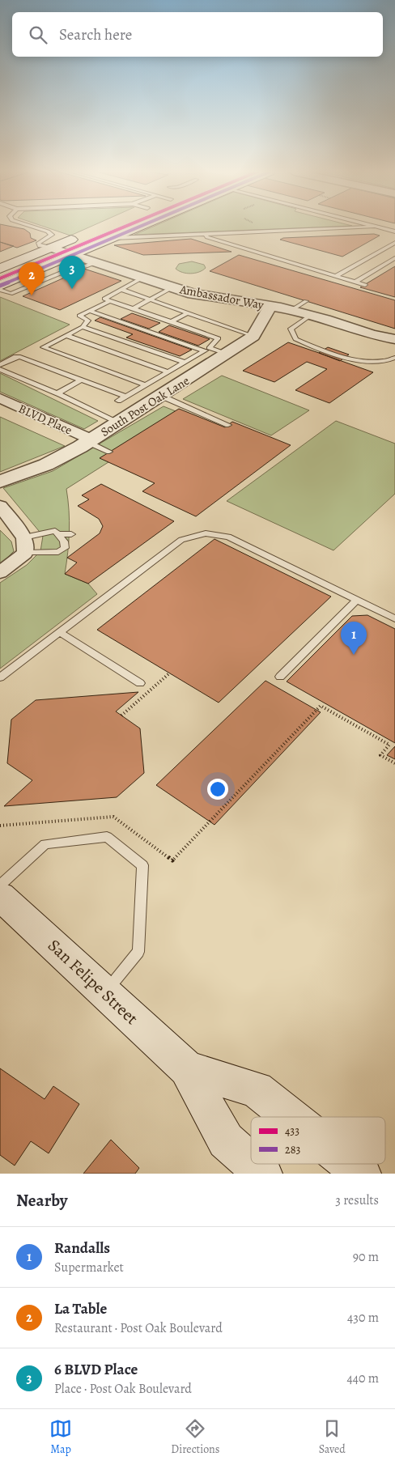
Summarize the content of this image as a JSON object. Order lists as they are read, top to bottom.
{
  "streets": {
    "main road": ["San Felipe Street"],
    "street": ["Ambassador Way", "South Post Oak Lane", "BLVD Place"]
  },
  "crossings": [
    ["Ambassador Way", "South Post Oak Lane"],
    ["South Post Oak Lane", "BLVD Place"]
  ],
  "lines": ["transit line 433", "transit line 283"],
  "legend": ["433", "283"],
  "page": {
    "search": "Search here",
    "pins": ["3", "2", "1"],
    "heading": ["Nearby", "3 results"],
    "list": [
      {
        "mark": "1",
        "name": "Randalls",
        "note": "Supermarket",
        "value": "90 m"
      },
      {
        "mark": "2",
        "name": "La Table",
        "note": "Restaurant · Post Oak Boulevard",
        "value": "430 m"
      },
      {
        "mark": "3",
        "name": "6 BLVD Place",
        "note": "Place · Post Oak Boulevard",
        "value": "440 m"
      }
    ],
    "nav": ["Map", "Directions", "Saved"]
  }
}
